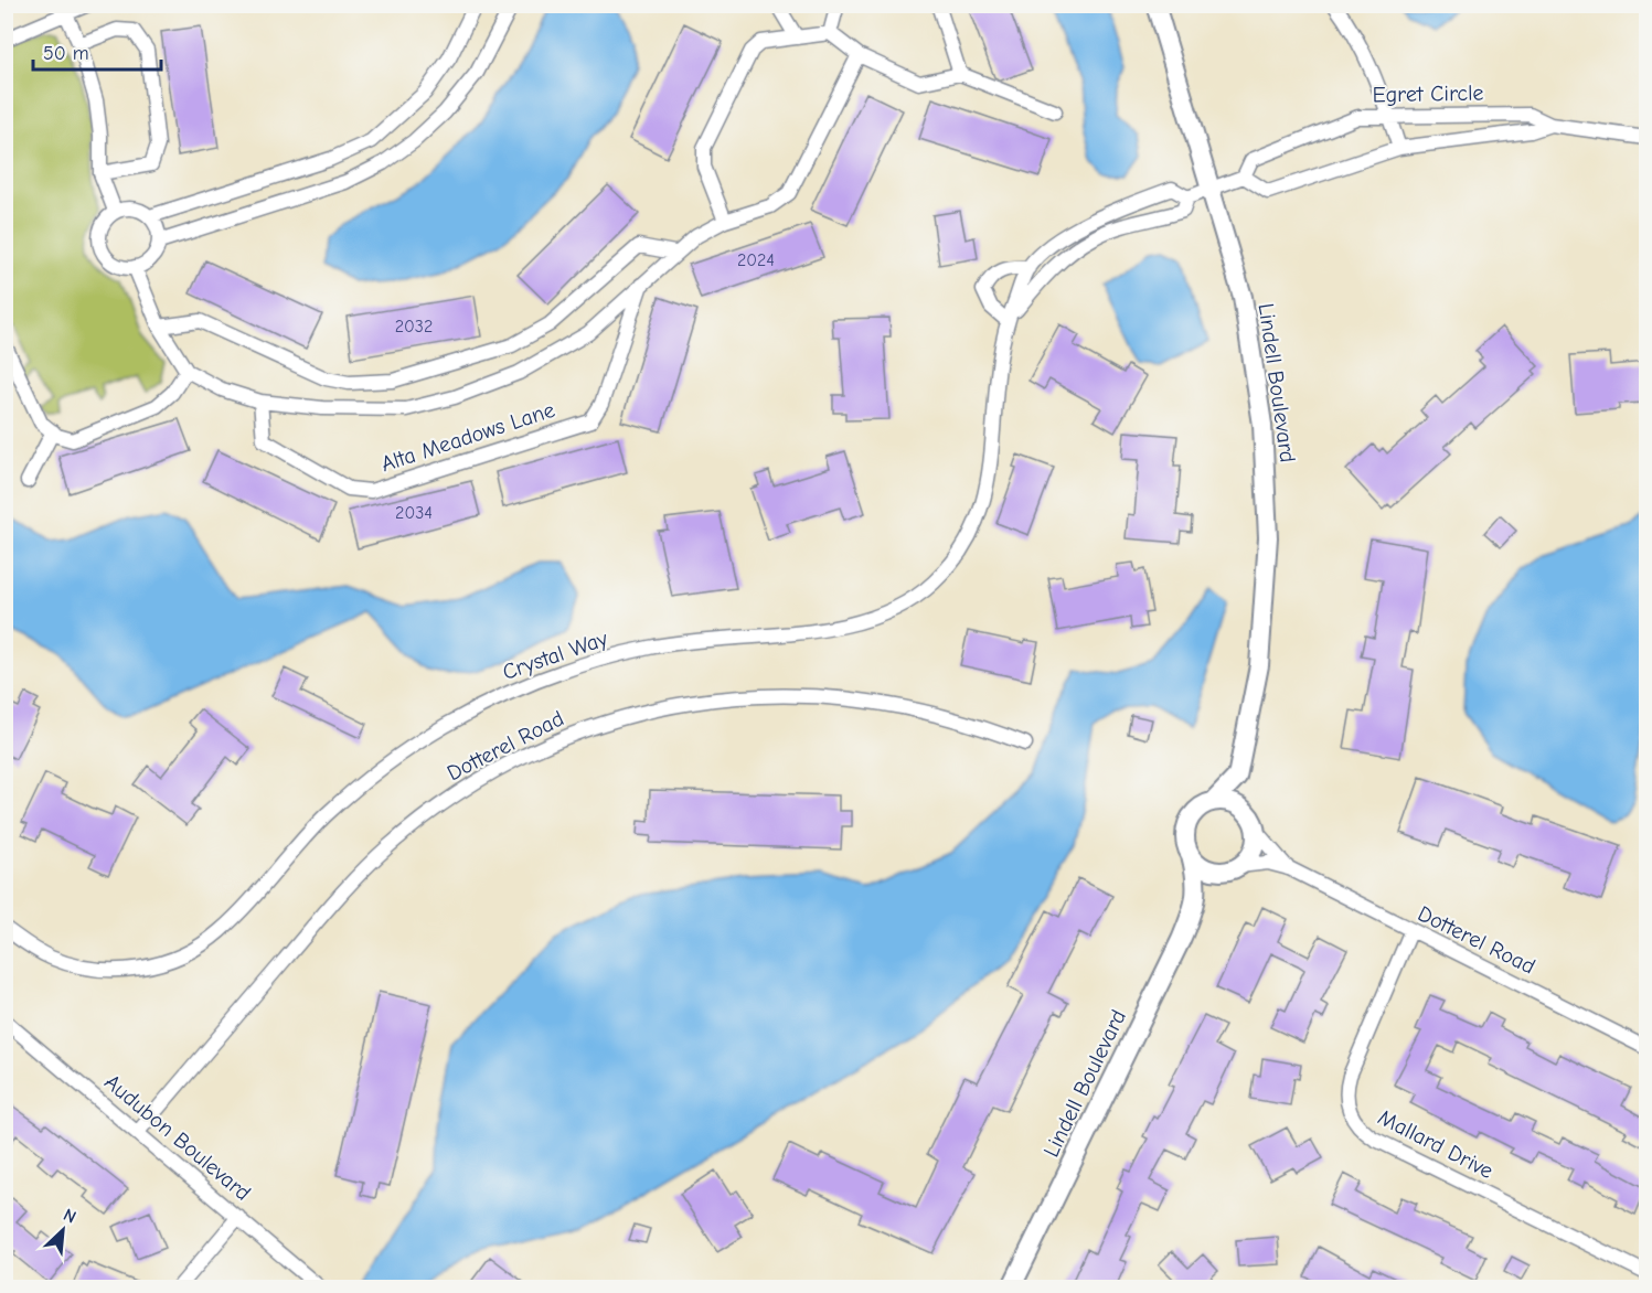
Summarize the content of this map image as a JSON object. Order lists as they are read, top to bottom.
{
  "streets": {
    "street": [
      "Egret Circle",
      "Lindell Boulevard",
      "Alta Meadows Lane",
      "Crystal Way",
      "Dotterel Road",
      "Audubon Boulevard",
      "Mallard Drive"
    ]
  },
  "crossings": [
    ["Egret Circle", "Lindell Boulevard"],
    ["Egret Circle", "Crystal Way"],
    ["Lindell Boulevard", "Crystal Way"],
    ["Lindell Boulevard", "Dotterel Road"],
    ["Dotterel Road", "Audubon Boulevard"],
    ["Dotterel Road", "Mallard Drive"]
  ],
  "house_numbers": ["2024", "2032", "2034"],
  "scale_bar": "50 m",
  "north": "top right"
}
